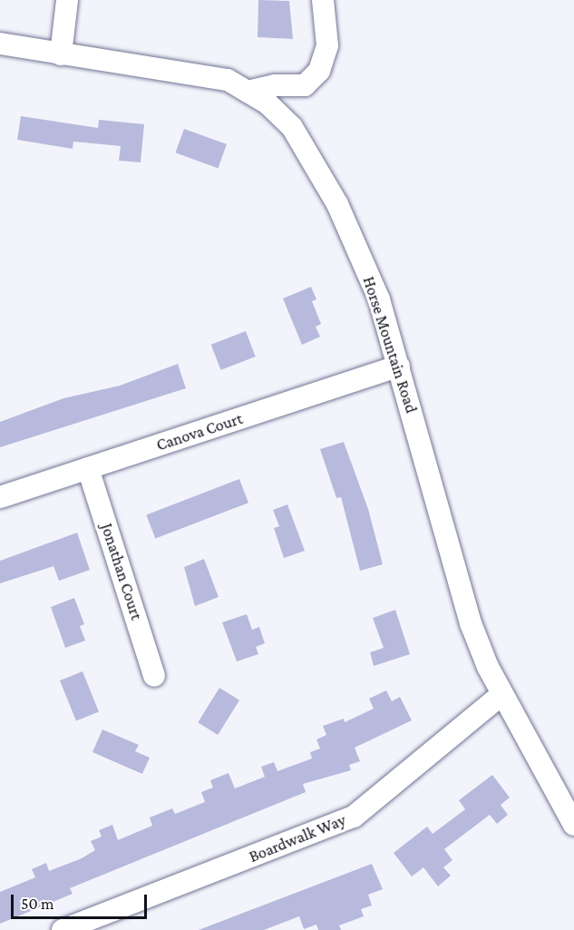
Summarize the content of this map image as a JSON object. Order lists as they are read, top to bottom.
{
  "streets": {
    "street": [
      "Horse Mountain Road",
      "Canova Court",
      "Jonathan Court",
      "Boardwalk Way"
    ]
  },
  "crossings": [
    ["Horse Mountain Road", "Canova Court"],
    ["Horse Mountain Road", "Boardwalk Way"],
    ["Canova Court", "Jonathan Court"]
  ],
  "scale_bar": "50 m"
}
